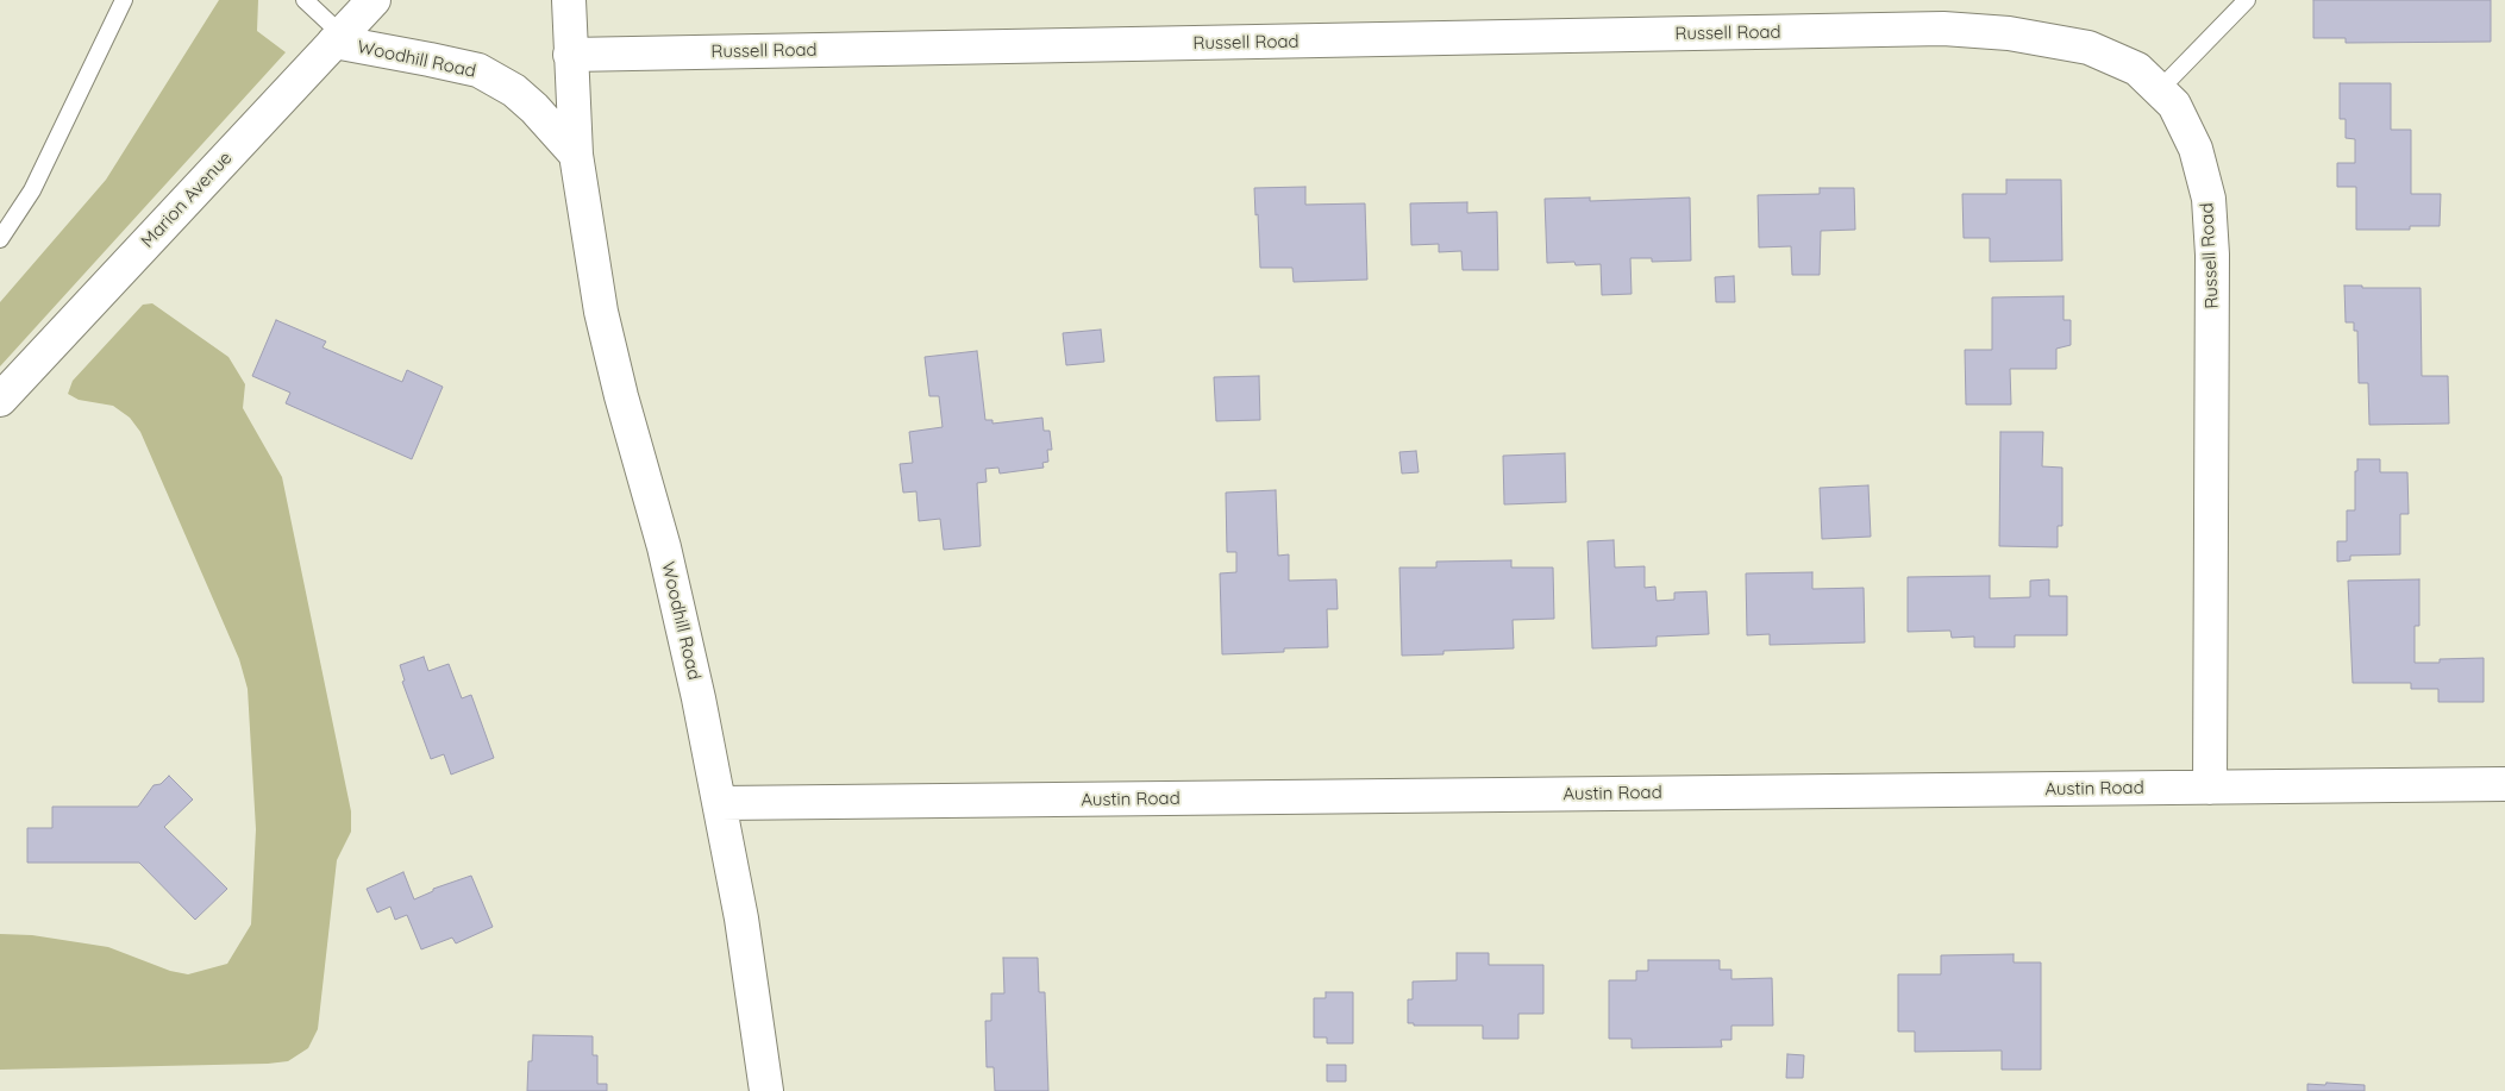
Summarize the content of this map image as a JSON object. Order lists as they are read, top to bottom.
{
  "streets": {
    "street": [
      "Russell Road",
      "Woodhill Road",
      "Marion Avenue",
      "Austin Road"
    ]
  },
  "crossings": [
    ["Russell Road", "Woodhill Road"],
    ["Russell Road", "Austin Road"],
    ["Woodhill Road", "Marion Avenue"],
    ["Woodhill Road", "Austin Road"]
  ]
}
